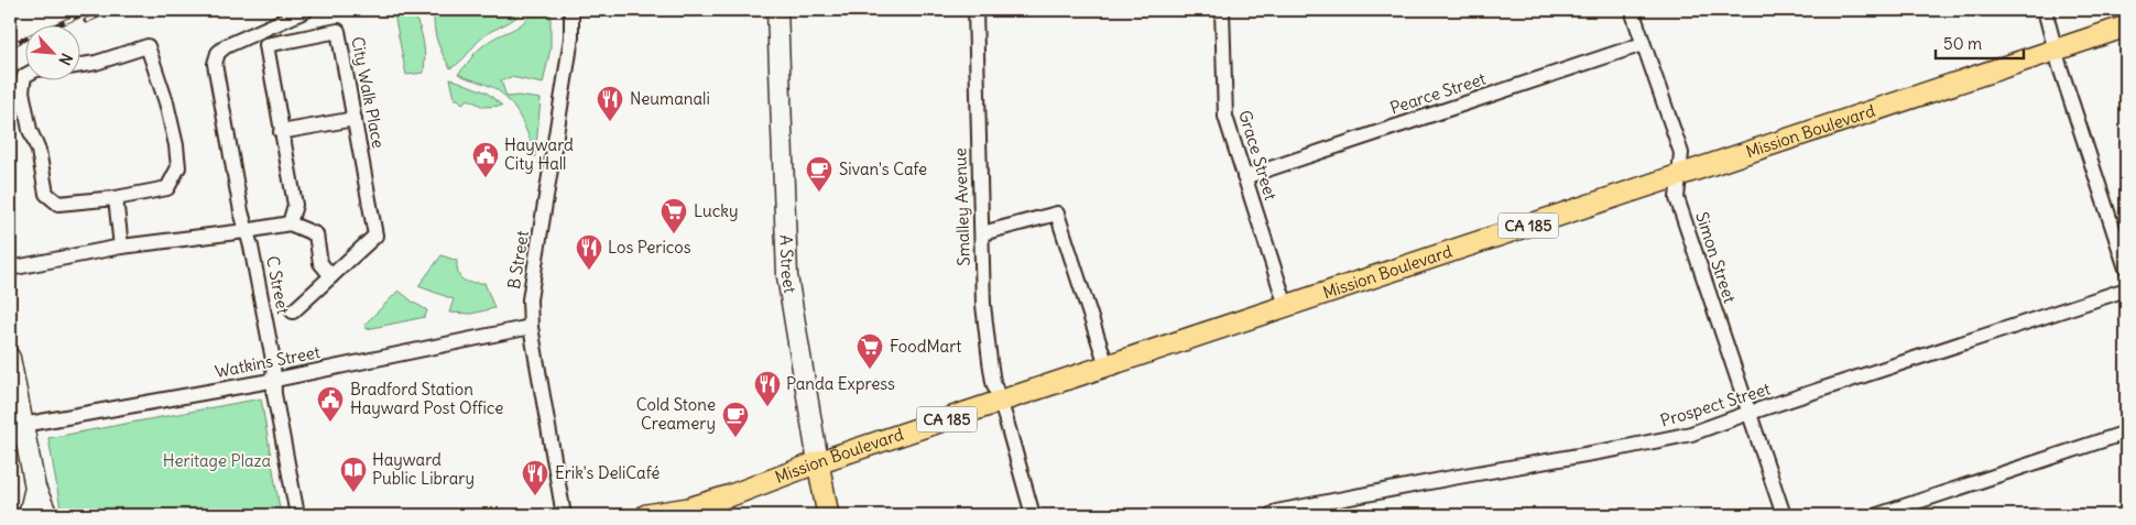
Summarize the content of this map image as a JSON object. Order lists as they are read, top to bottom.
{
  "streets": {
    "main road": ["Mission Boulevard", "CA 185", "A Street"],
    "street": [
      "City Walk Place",
      "Pearce Street",
      "Grace Street",
      "Smalley Avenue",
      "Simon Street",
      "B Street",
      "C Street",
      "Watkins Street",
      "Prospect Street"
    ]
  },
  "crossings": [
    ["Pearce Street", "Grace Street"],
    ["Pearce Street", "Simon Street"],
    ["Mission Boulevard", "Grace Street"],
    ["Mission Boulevard", "Smalley Avenue"],
    ["Mission Boulevard", "Simon Street"],
    ["Mission Boulevard", "A Street"],
    ["Simon Street", "Prospect Street"],
    ["B Street", "Watkins Street"],
    ["C Street", "Watkins Street"]
  ],
  "parks": ["Heritage Plaza"],
  "places": {
    "restaurant": [
      "Neumanali",
      "Los Pericos",
      "Panda Express",
      "Erik's DeliCafé"
    ],
    "public building": ["Hayward City Hall", "Bradford Station Hayward Post Office"],
    "cafe": ["Sivan's Cafe", "Cold Stone Creamery"],
    "supermarket": ["Lucky", "FoodMart"],
    "library": ["Hayward Public Library"]
  },
  "scale_bar": "50 m",
  "north": "bottom right"
}
